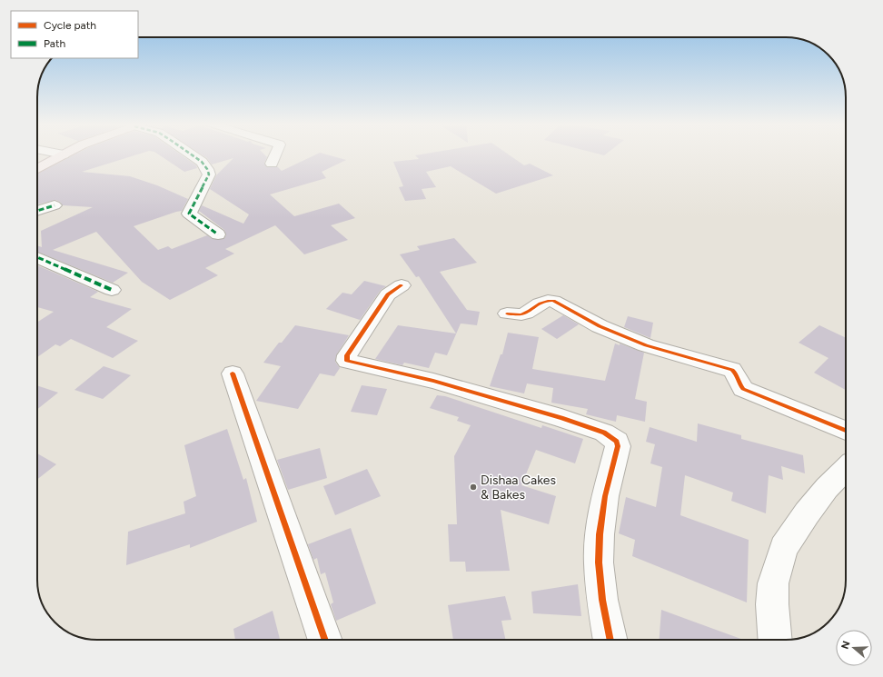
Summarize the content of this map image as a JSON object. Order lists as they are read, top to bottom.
{
  "places": ["Dishaa Cakes & Bakes"],
  "legend": ["Cycle path", "Path"],
  "north": "left"
}
